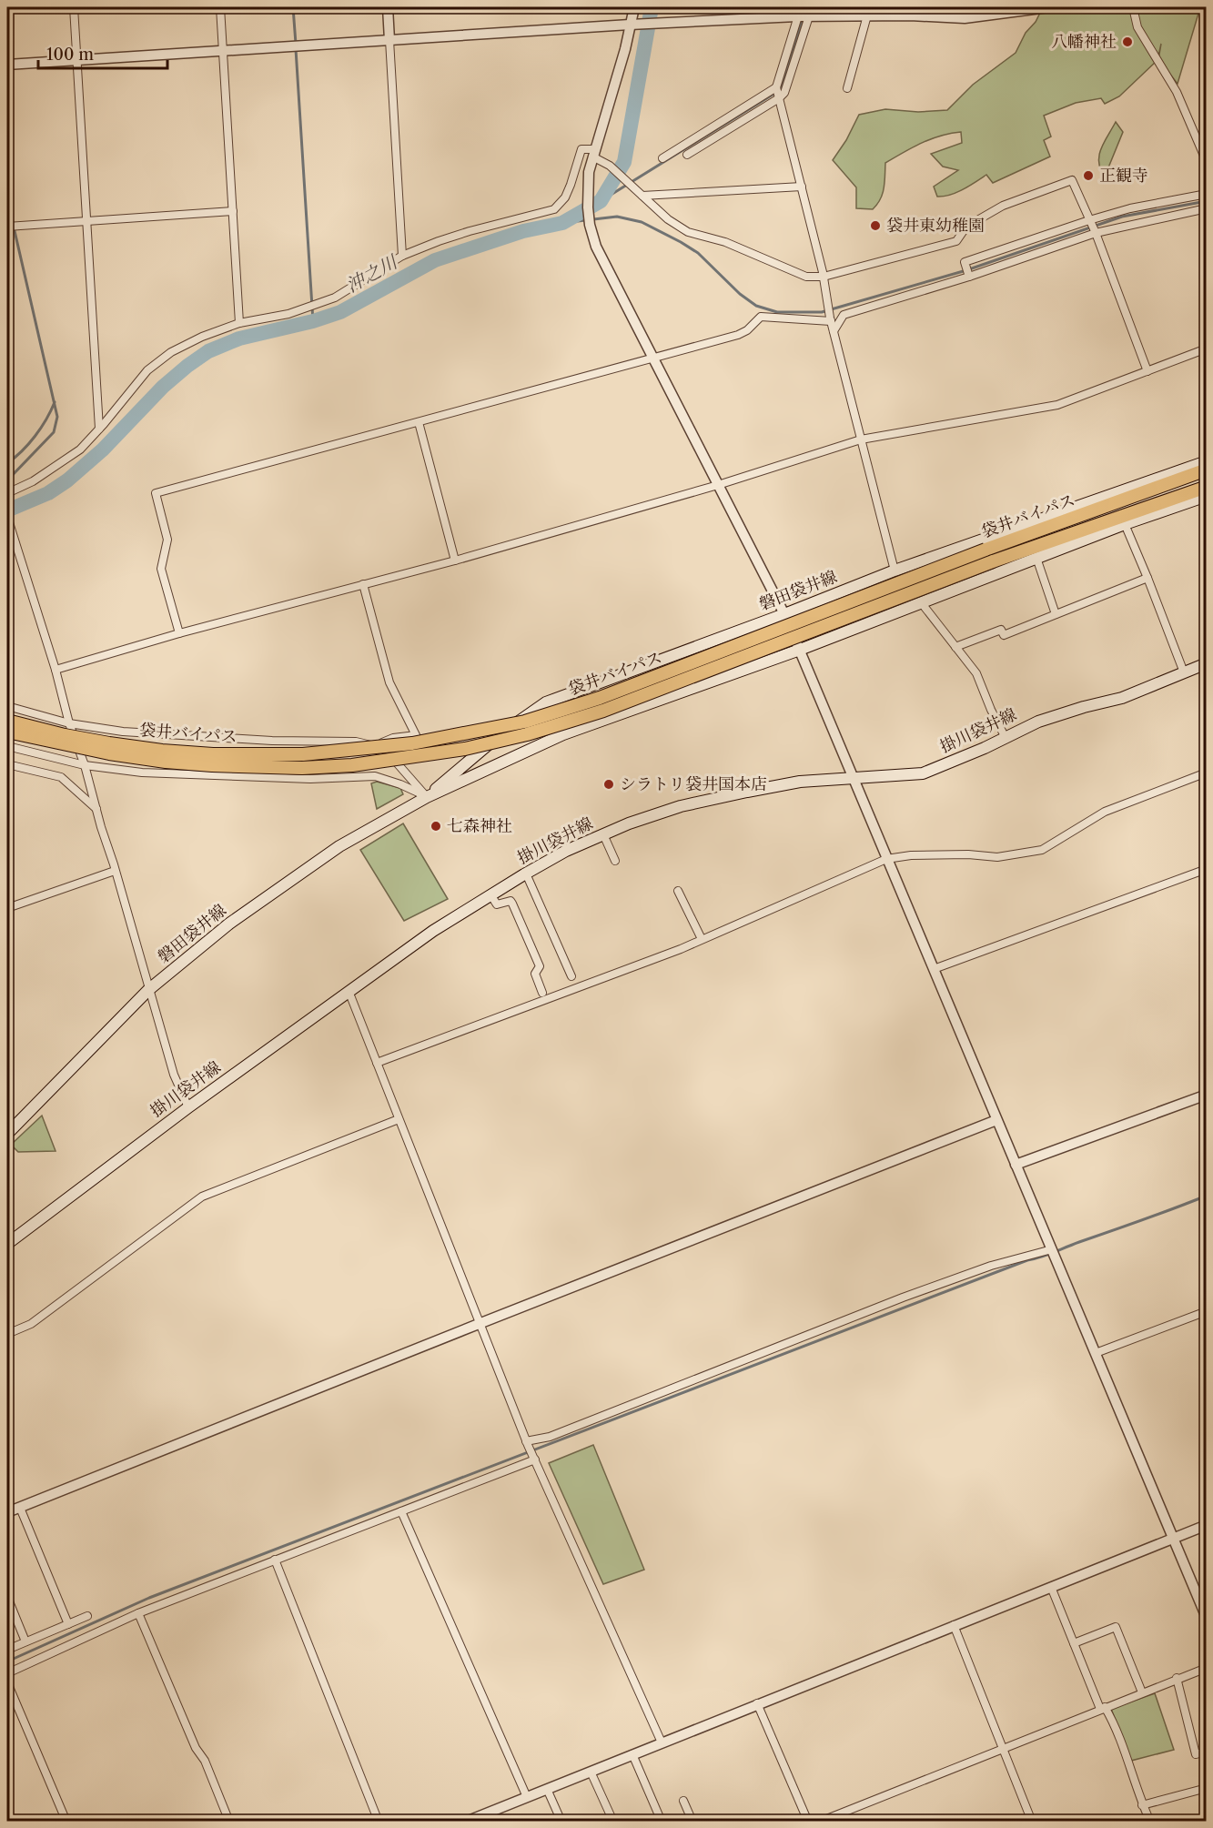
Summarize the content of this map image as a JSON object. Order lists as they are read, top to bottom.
{
  "streets": {
    "highway": ["袋井バイパス"],
    "main road": ["磐田袋井線", "掛川袋井線"]
  },
  "water": ["沖之川"],
  "places": [
    "八幡神社",
    "正観寺",
    "袋井東幼稚園",
    "シラトリ袋井国本店",
    "七森神社"
  ],
  "scale_bar": "100 m"
}
